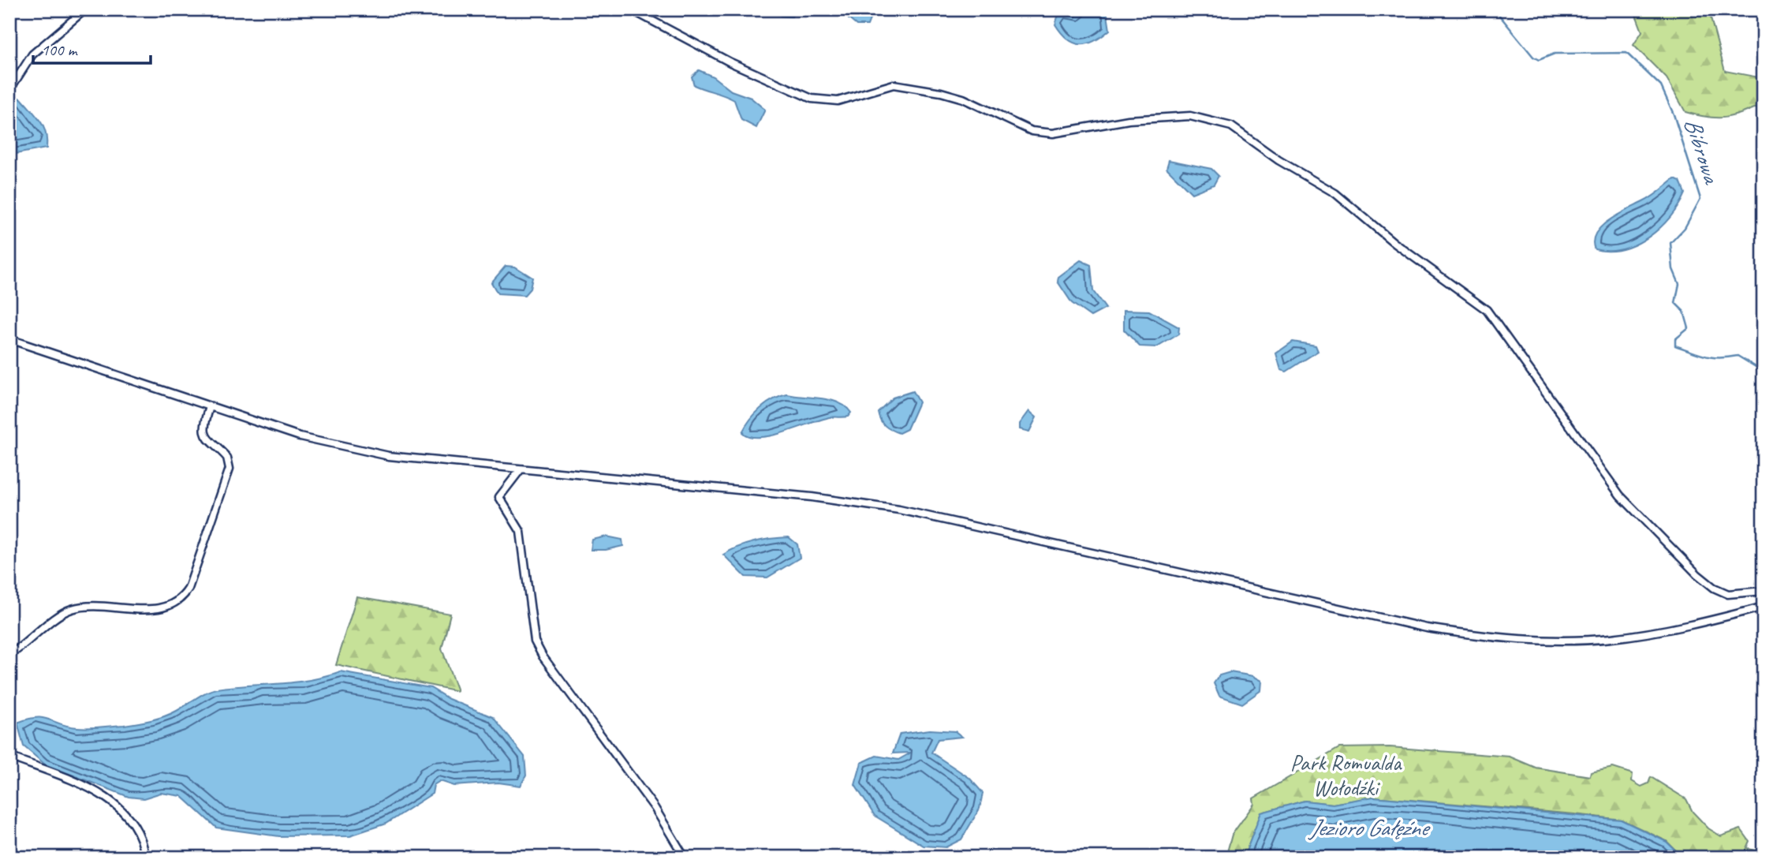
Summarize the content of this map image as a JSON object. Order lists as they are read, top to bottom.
{
  "water": ["Bibrowa", "Jezioro Gałęźne"],
  "parks": ["Park Romualda Wołodźki"],
  "scale_bar": "100 m"
}
